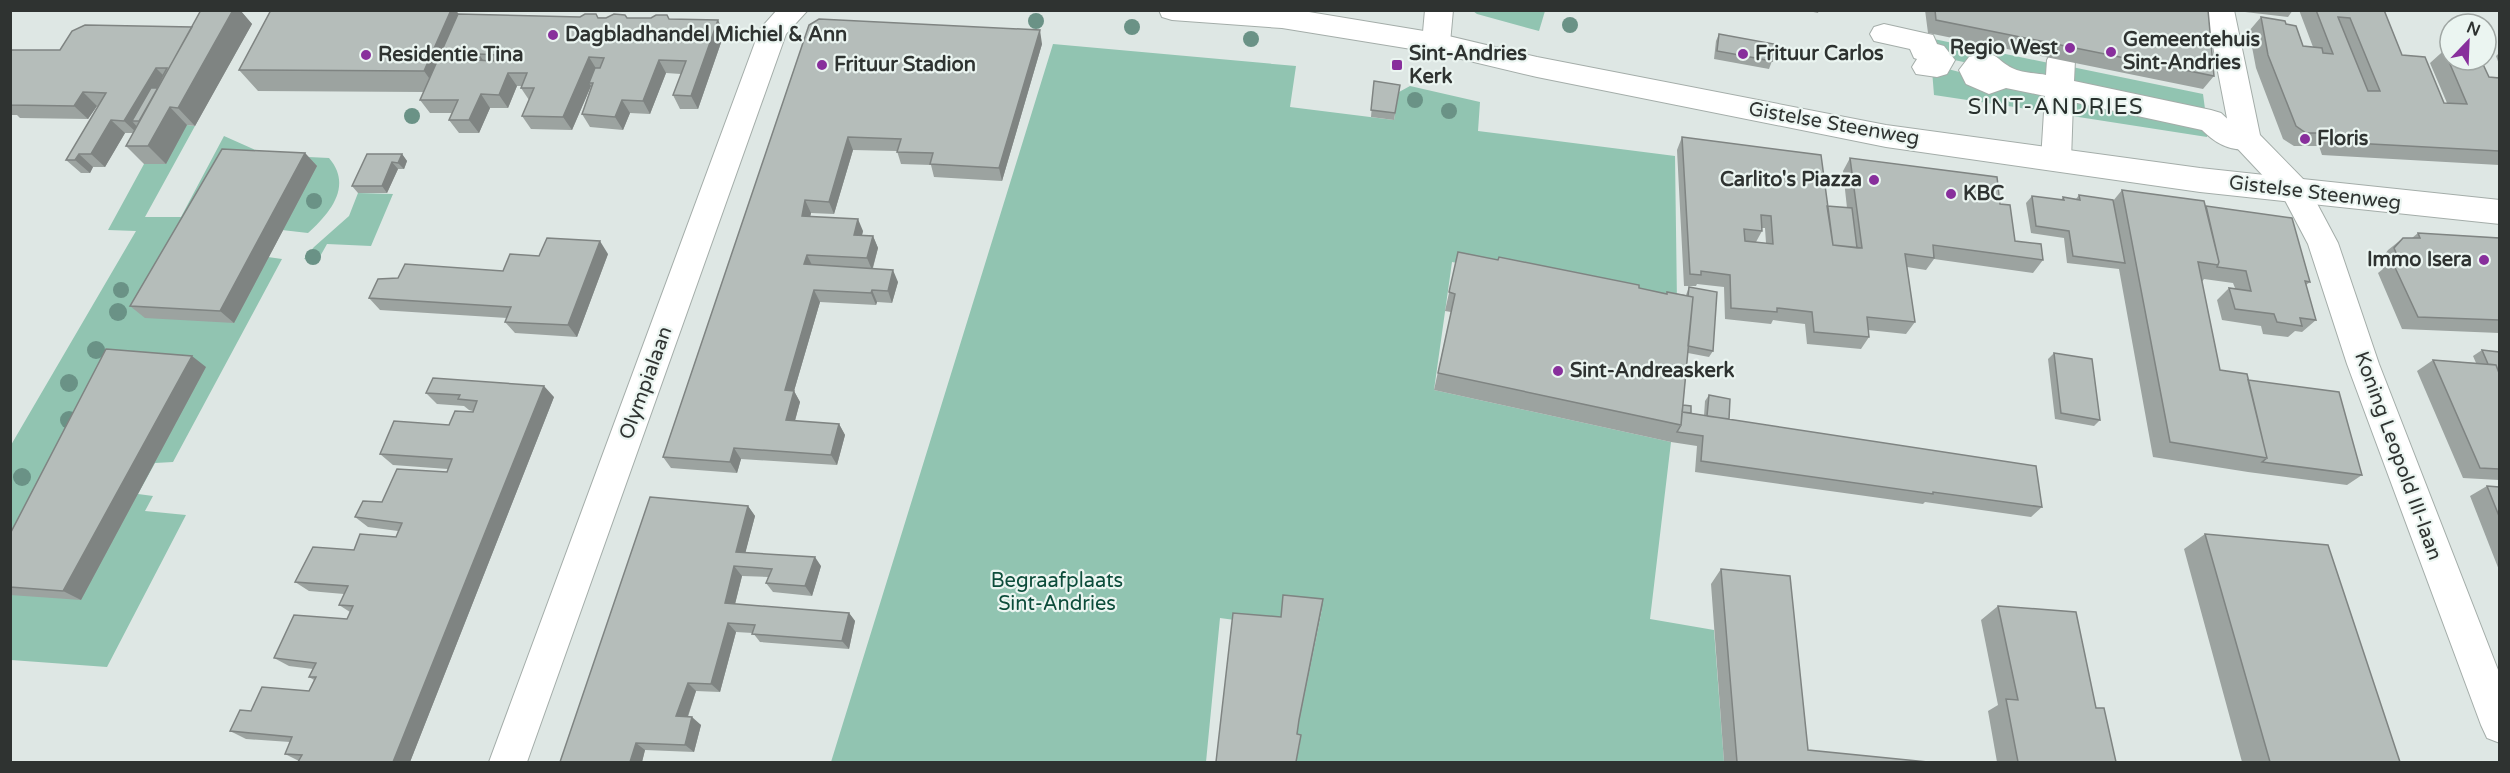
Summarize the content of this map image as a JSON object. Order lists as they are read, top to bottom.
{
  "streets": {
    "street": ["Gistelse Steenweg", "Olympialaan", "Koning Leopold III-laan"]
  },
  "crossings": [
    ["Gistelse Steenweg", "Koning Leopold III-laan"]
  ],
  "districts": ["SINT-ANDRIES"],
  "parks": ["Begraafplaats Sint-Andries"],
  "places": {
    "other": [
      "Dagbladhandel Michiel & Ann",
      "Regio West",
      "Gemeentehuis Sint-Andries",
      "Frituur Carlos",
      "Residentie Tina",
      "Frituur Stadion",
      "Floris",
      "Carlito's Piazza",
      "KBC",
      "Immo Isera",
      "Sint-Andreaskerk"
    ],
    "transit": ["Sint-Andries Kerk"]
  },
  "north": "top right"
}
